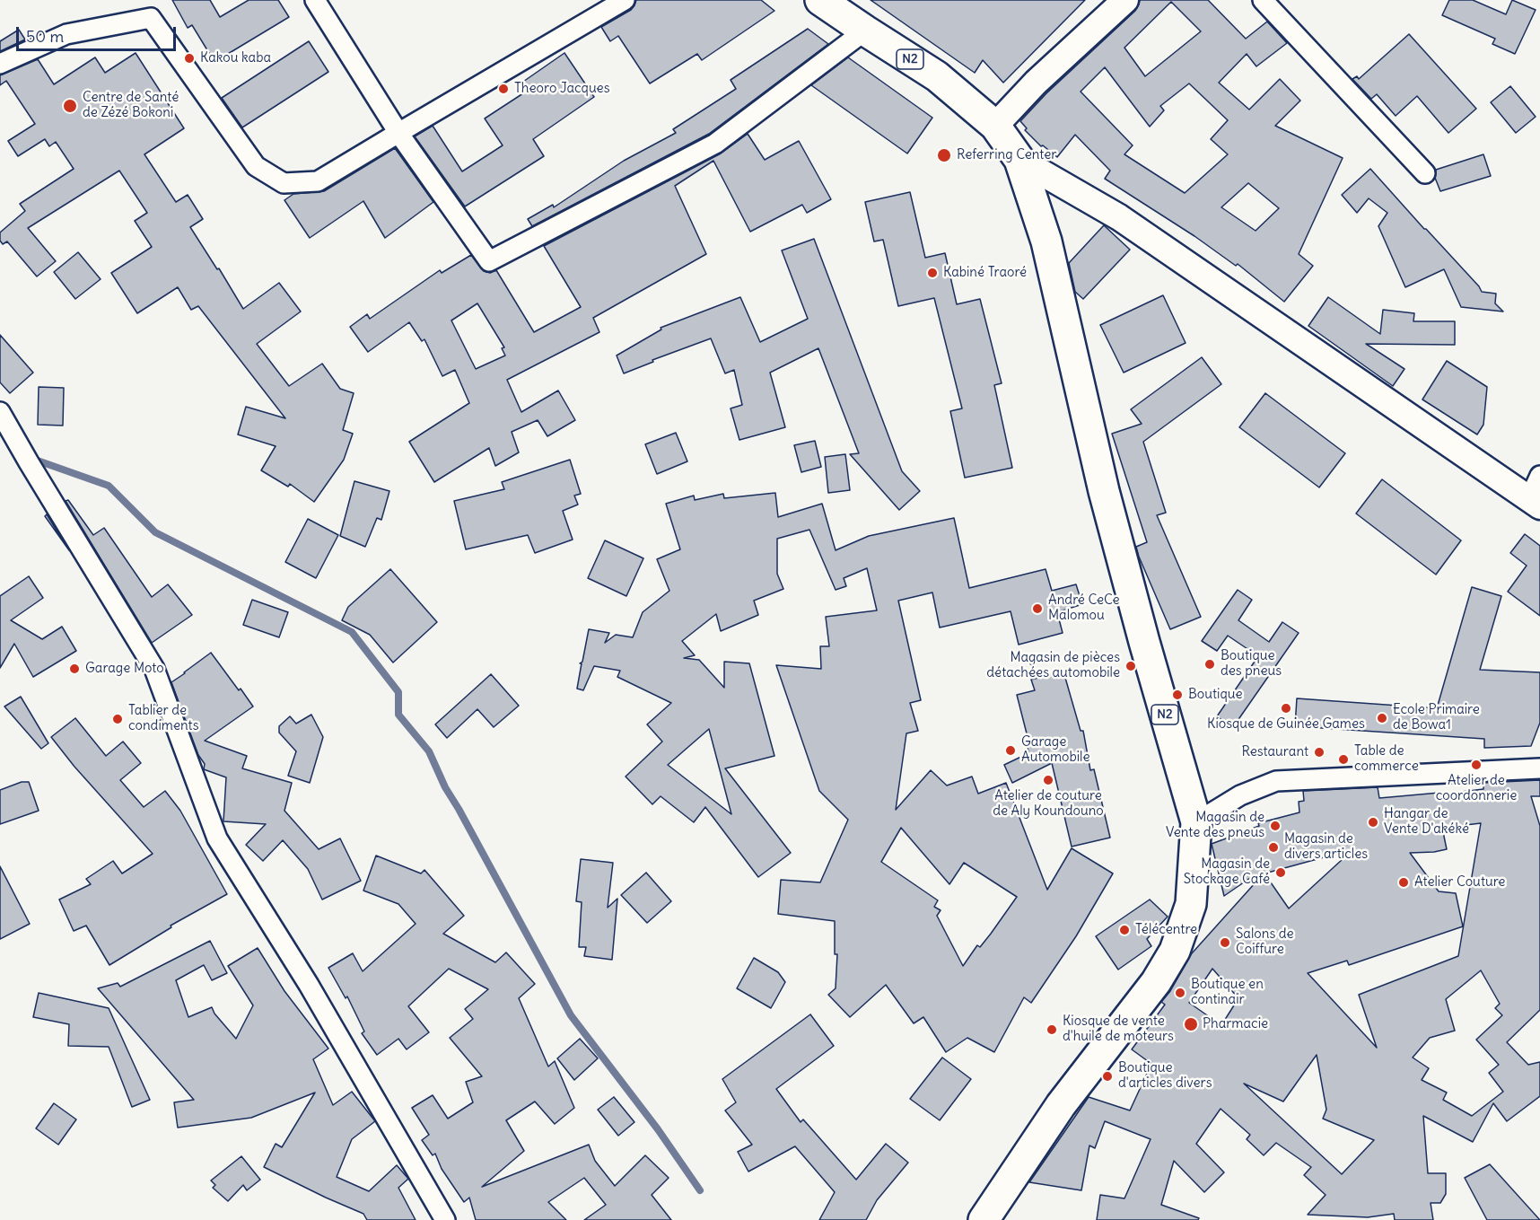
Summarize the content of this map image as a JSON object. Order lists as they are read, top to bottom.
{
  "streets": {
    "highway": ["N2"]
  },
  "places": [
    "Kakou kaba",
    "Theoro Jacques",
    "Centre de Santé de Zézé Bokoni",
    "Referring Center",
    "Kabiné Traoré",
    "André CeCe Malomou",
    "Boutique des pneus",
    "Magasin de pièces détachées automobile",
    "Garage Moto",
    "Boutique",
    "Kiosque de Guinée Games",
    "Ecole Primaire de Bowa1",
    "Tablier de condiments",
    "Garage Automobile",
    "Restaurant",
    "Table de commerce",
    "Atelier de coordonnerie",
    "Atelier de couture de Aly Koundouno",
    "Hangar de Vente D'akéké",
    "Magasin de Vente des pneus",
    "Magasin de divers articles",
    "Magasin de Stockage Café",
    "Atelier Couture",
    "Télécentre",
    "Salons de Coiffure",
    "Boutique en continair",
    "Pharmacie",
    "Kiosque de vente d'huile de moteurs",
    "Boutique d'articles divers"
  ],
  "scale_bar": "50 m"
}
